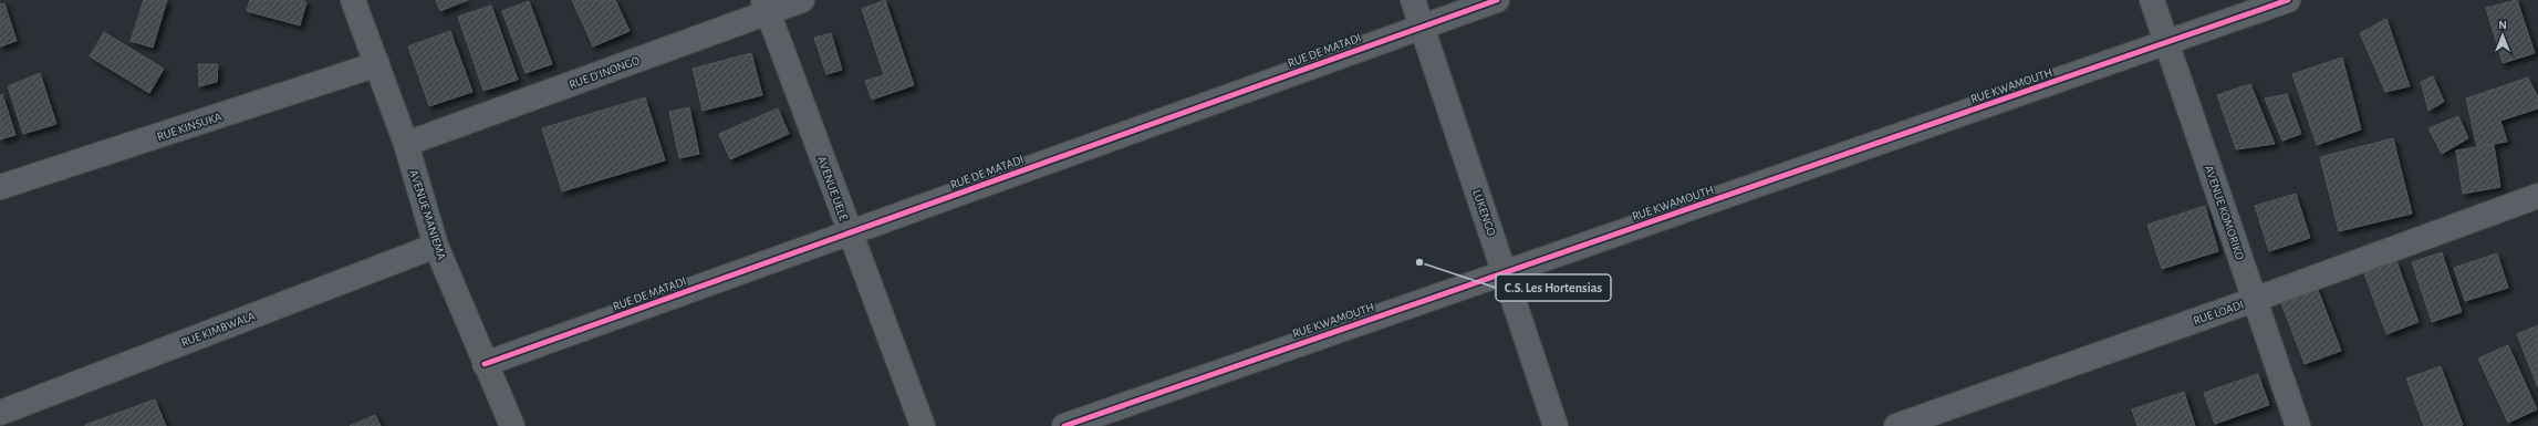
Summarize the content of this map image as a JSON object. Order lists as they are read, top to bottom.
{
  "streets": {
    "street": [
      "RUE DE MATADI",
      "RUE D'INONGO",
      "RUE KWAMOUTH",
      "RUE KINSUKA",
      "AVENUE UELE",
      "LUKENGO",
      "AVENUE KOMORIKO",
      "AVENUE MANIEMA",
      "RUE LOADI",
      "RUE KIMBWALA"
    ]
  },
  "crossings": [
    ["RUE DE MATADI", "AVENUE UELE"],
    ["RUE DE MATADI", "LUKENGO"],
    ["RUE DE MATADI", "AVENUE MANIEMA"],
    ["RUE D'INONGO", "AVENUE UELE"],
    ["RUE D'INONGO", "AVENUE MANIEMA"],
    ["RUE KWAMOUTH", "LUKENGO"],
    ["RUE KWAMOUTH", "AVENUE KOMORIKO"],
    ["RUE KINSUKA", "AVENUE MANIEMA"],
    ["AVENUE KOMORIKO", "RUE LOADI"],
    ["AVENUE MANIEMA", "RUE KIMBWALA"]
  ],
  "places": ["C.S. Les Hortensias"],
  "north": "top"
}
